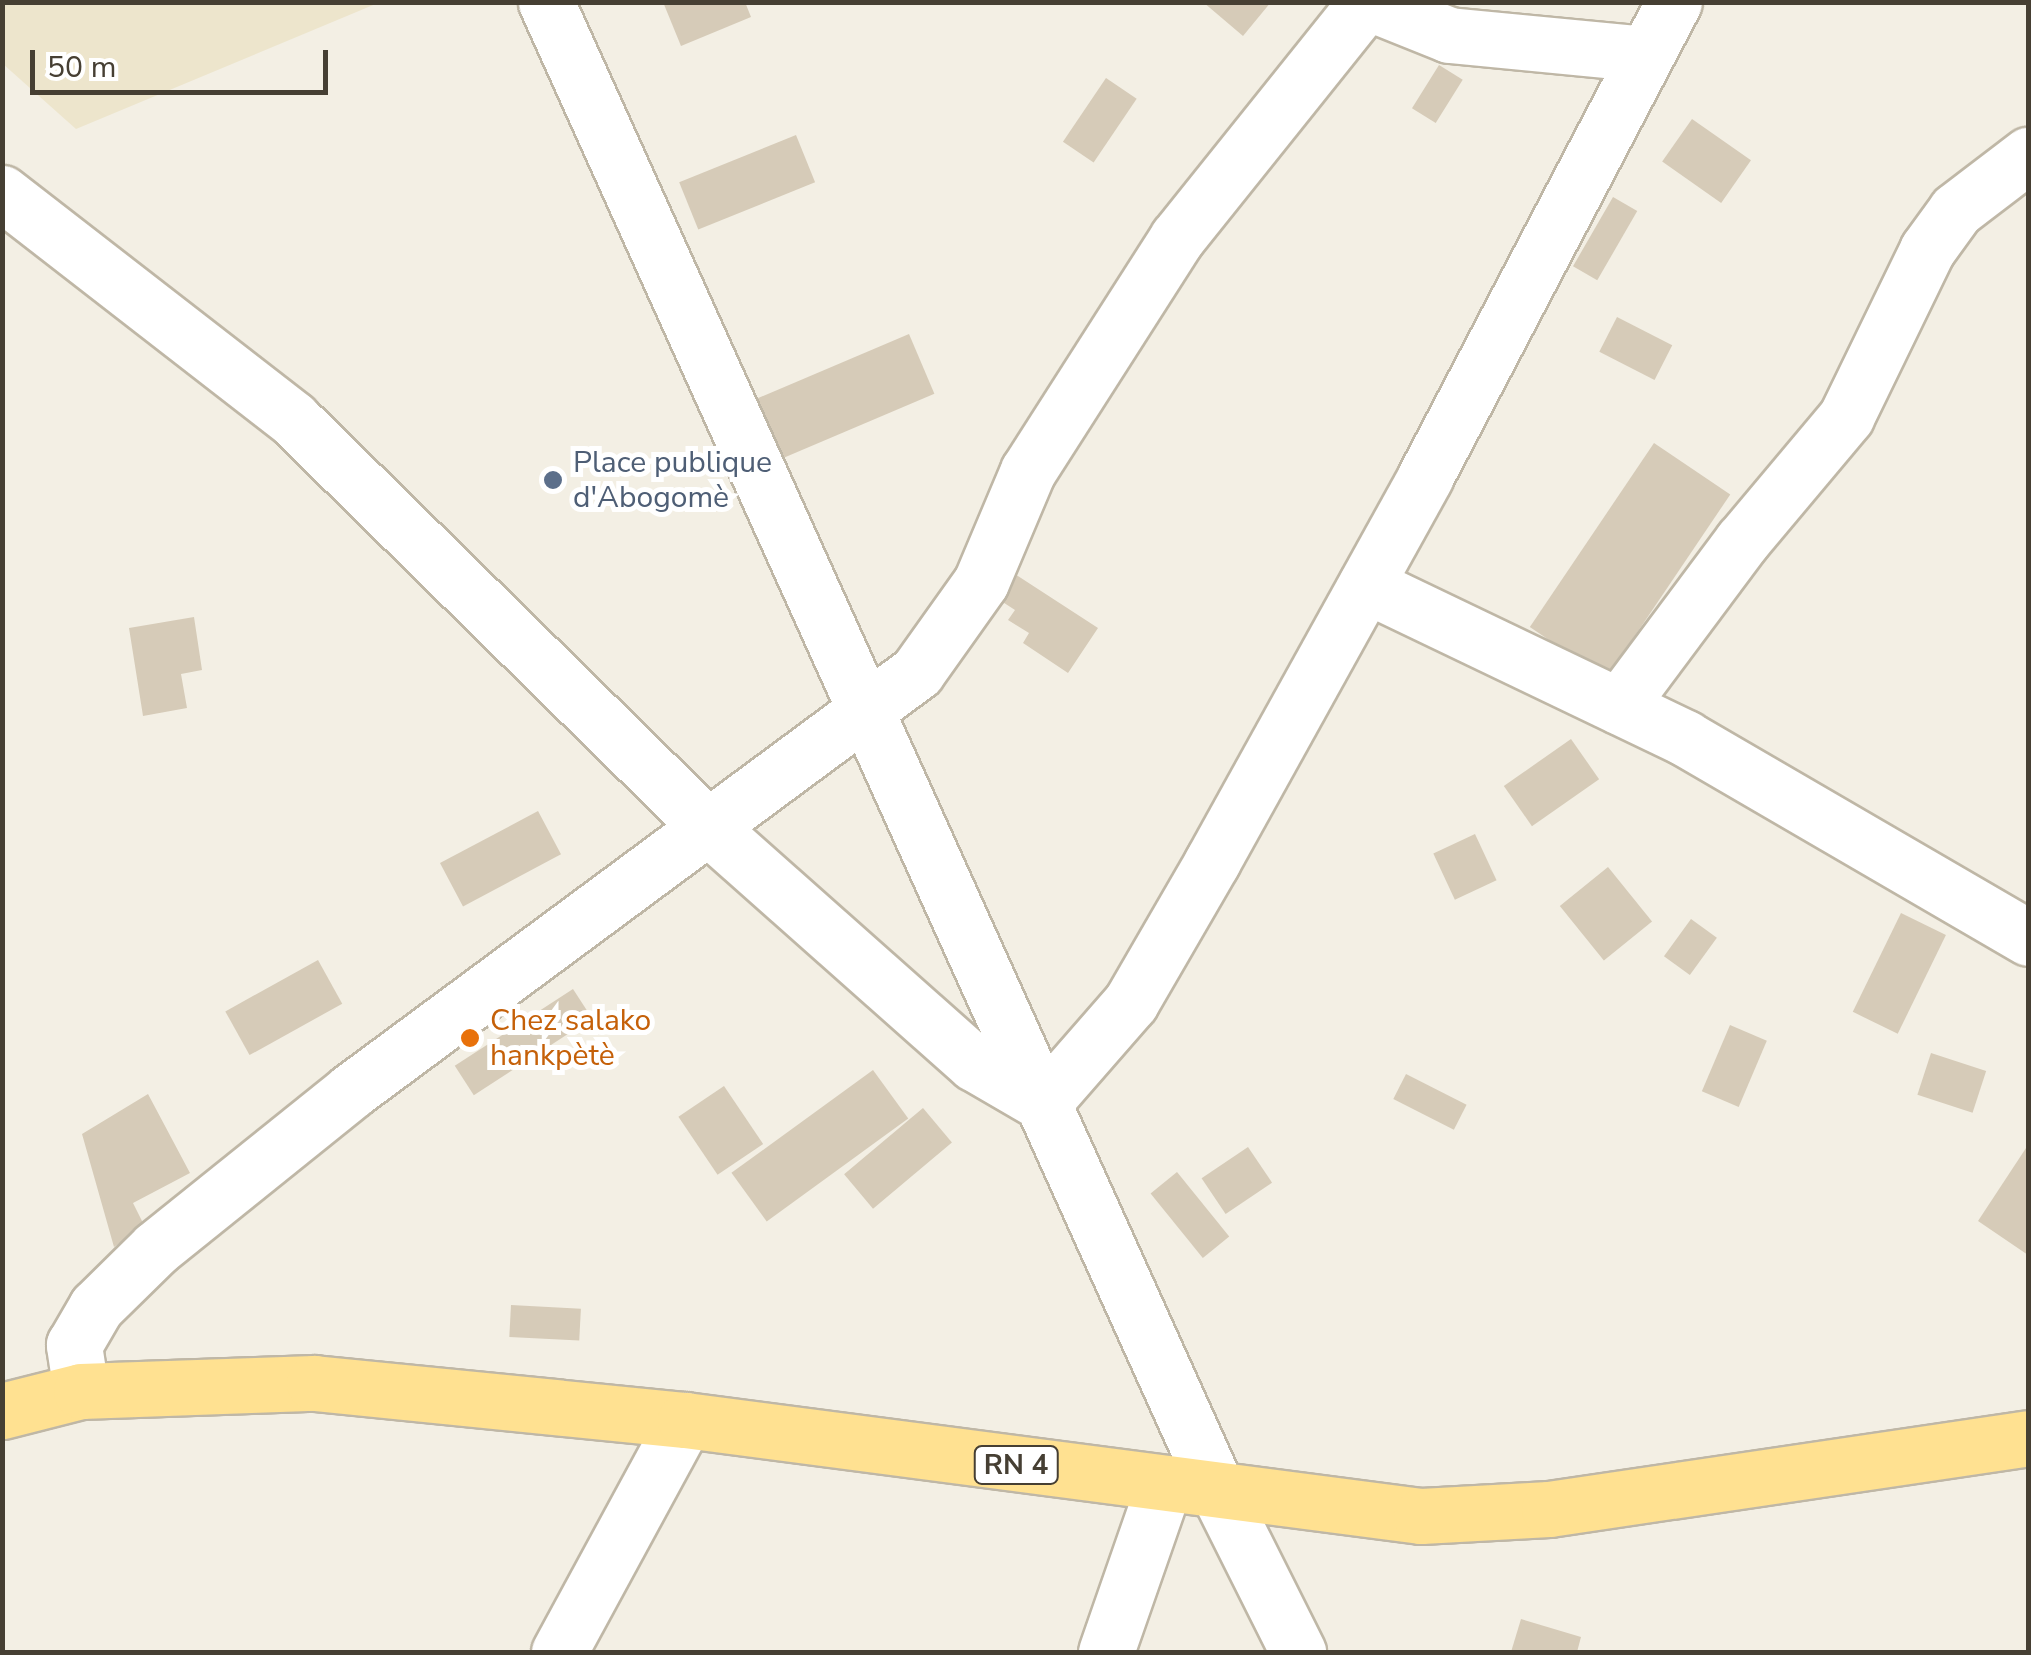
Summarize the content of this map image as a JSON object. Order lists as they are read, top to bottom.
{
  "streets": {
    "main road": ["RN 4"]
  },
  "places": ["Place publique d'Abogomè", "Chez salako hankpètè"],
  "scale_bar": "50 m"
}
